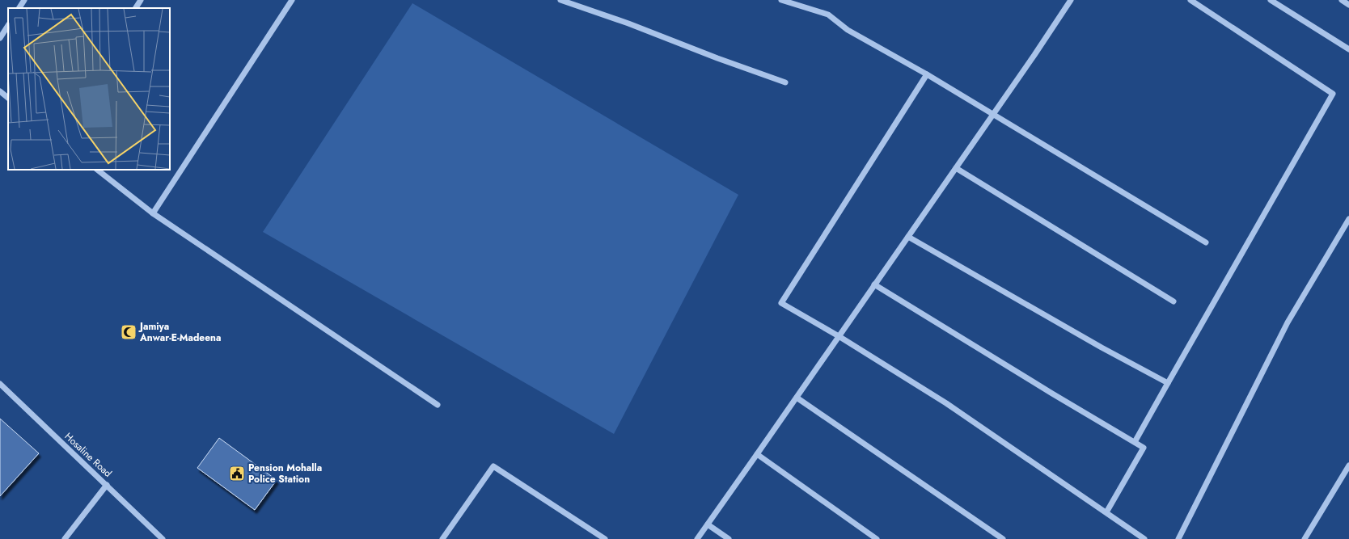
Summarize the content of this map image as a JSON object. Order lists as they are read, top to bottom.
{
  "streets": {
    "street": ["Hosaline Road"]
  },
  "places": {
    "mosque": ["Jamiya Anwar-E-Madeena"],
    "public building": ["Pension Mohalla Police Station"]
  }
}
